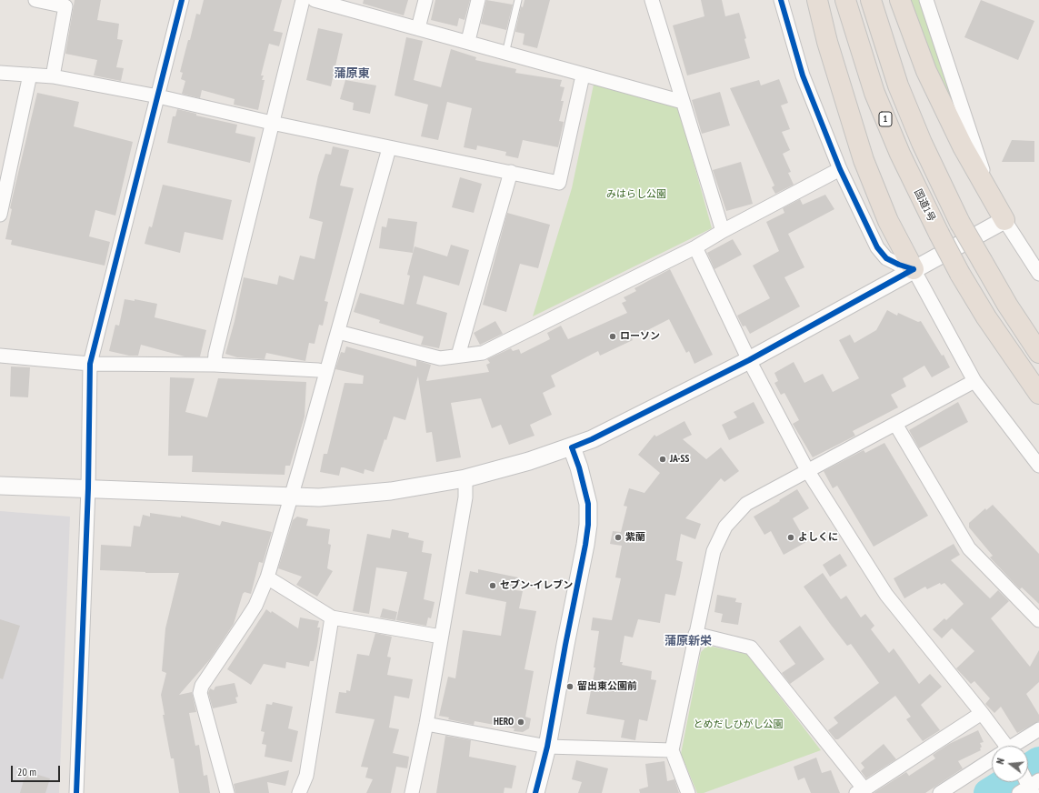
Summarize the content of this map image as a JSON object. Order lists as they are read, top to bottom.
{
  "streets": {
    "highway": ["1", "国道1号"]
  },
  "districts": ["蒲原東", "蒲原新栄"],
  "parks": ["みはらし公園", "とめだしひがし公園"],
  "places": [
    "ローソン",
    "JA-SS",
    "紫蘭",
    "よしくに",
    "セブン-イレブン",
    "留出東公園前",
    "HERO"
  ],
  "scale_bar": "20 m",
  "north": "left"
}
